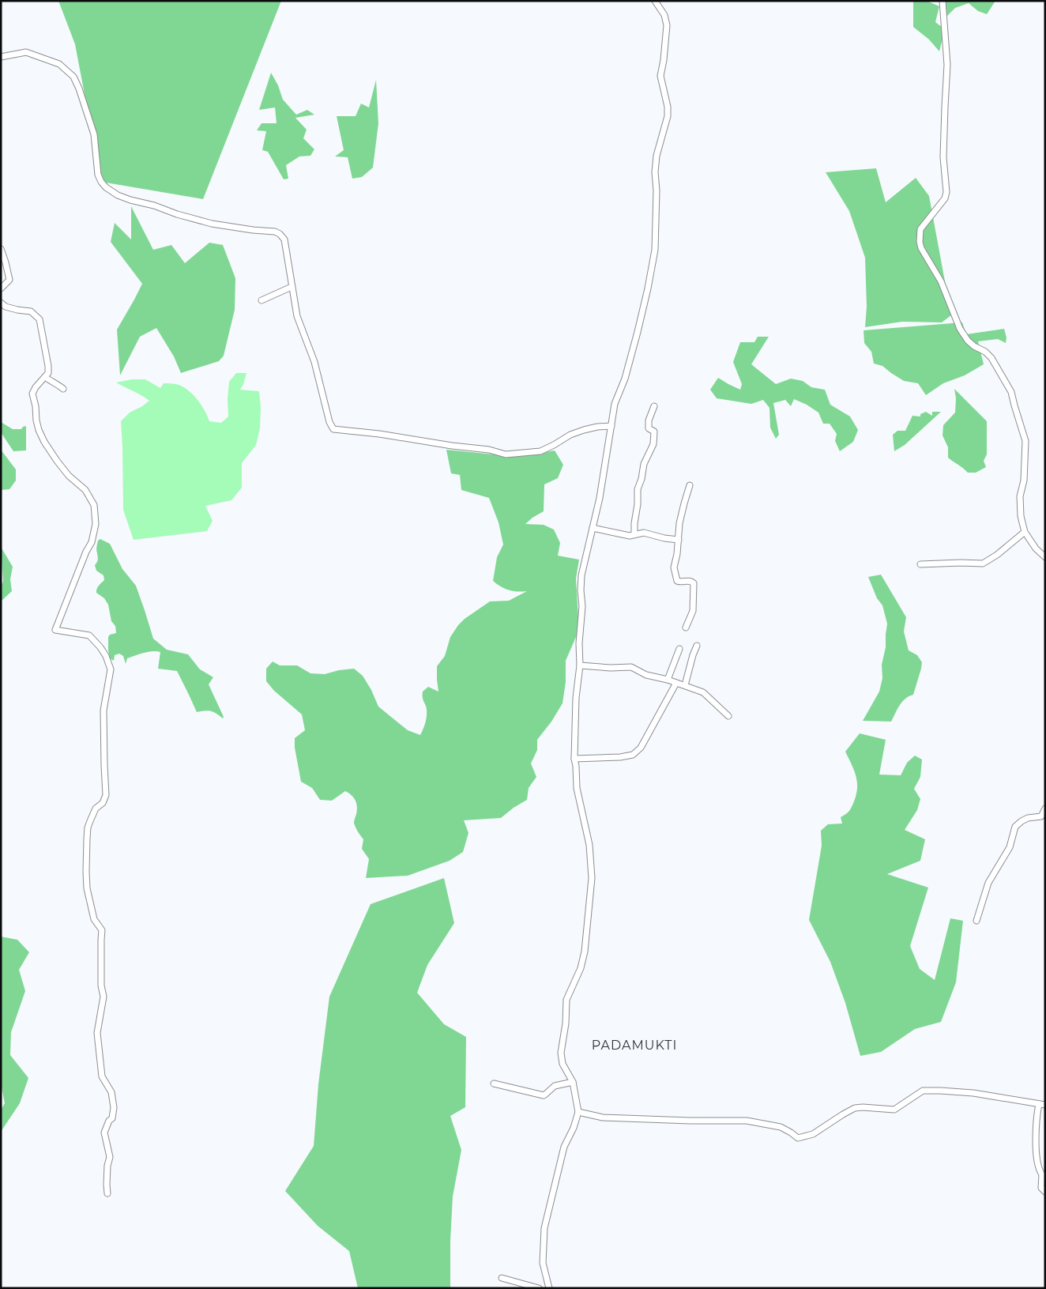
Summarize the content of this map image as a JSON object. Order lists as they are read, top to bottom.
{
  "districts": ["PADAMUKTI"]
}
